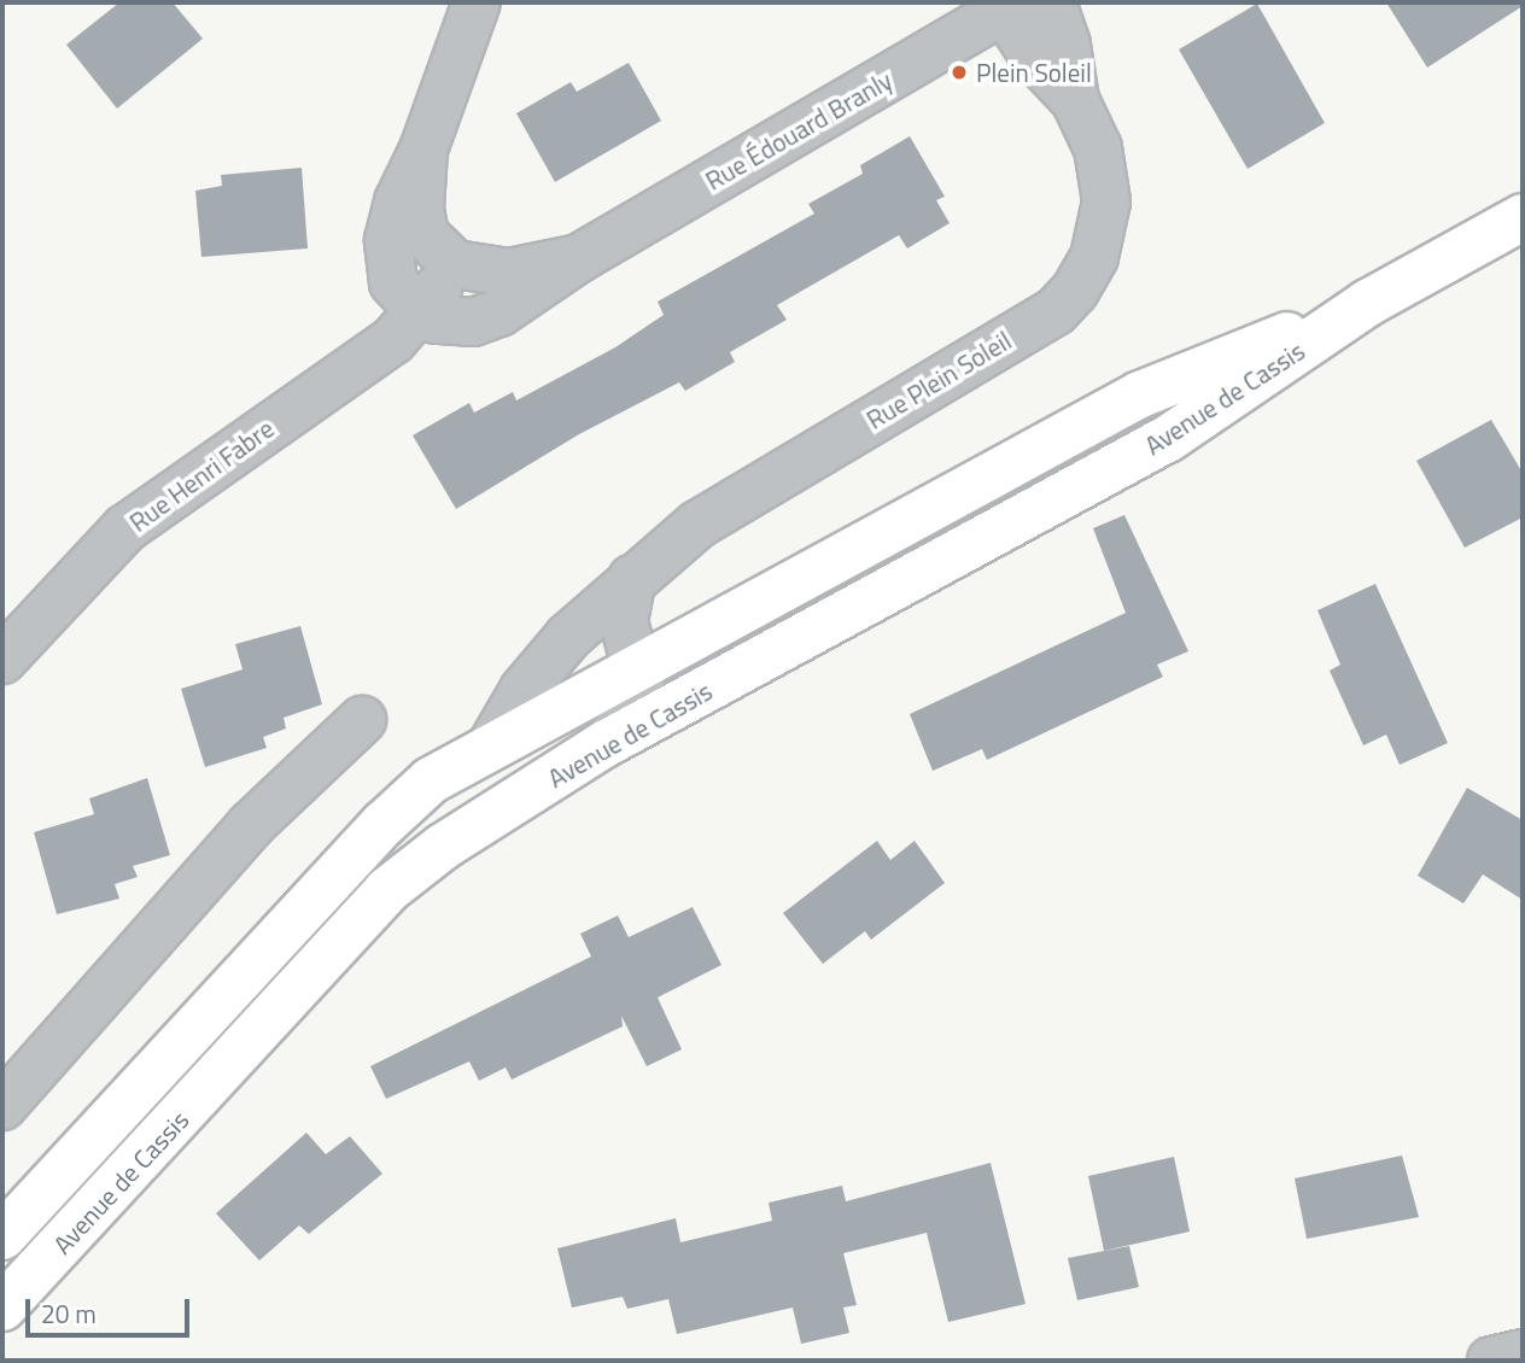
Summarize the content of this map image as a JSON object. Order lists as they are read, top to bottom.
{
  "streets": {
    "main road": ["Avenue de Cassis"],
    "street": ["Rue Édouard Branly", "Rue Plein Soleil", "Rue Henri Fabre"]
  },
  "crossings": [
    ["Rue Édouard Branly", "Rue Plein Soleil"],
    ["Rue Édouard Branly", "Rue Henri Fabre"],
    ["Rue Plein Soleil", "Avenue de Cassis"]
  ],
  "places": ["Plein Soleil"],
  "scale_bar": "20 m"
}
